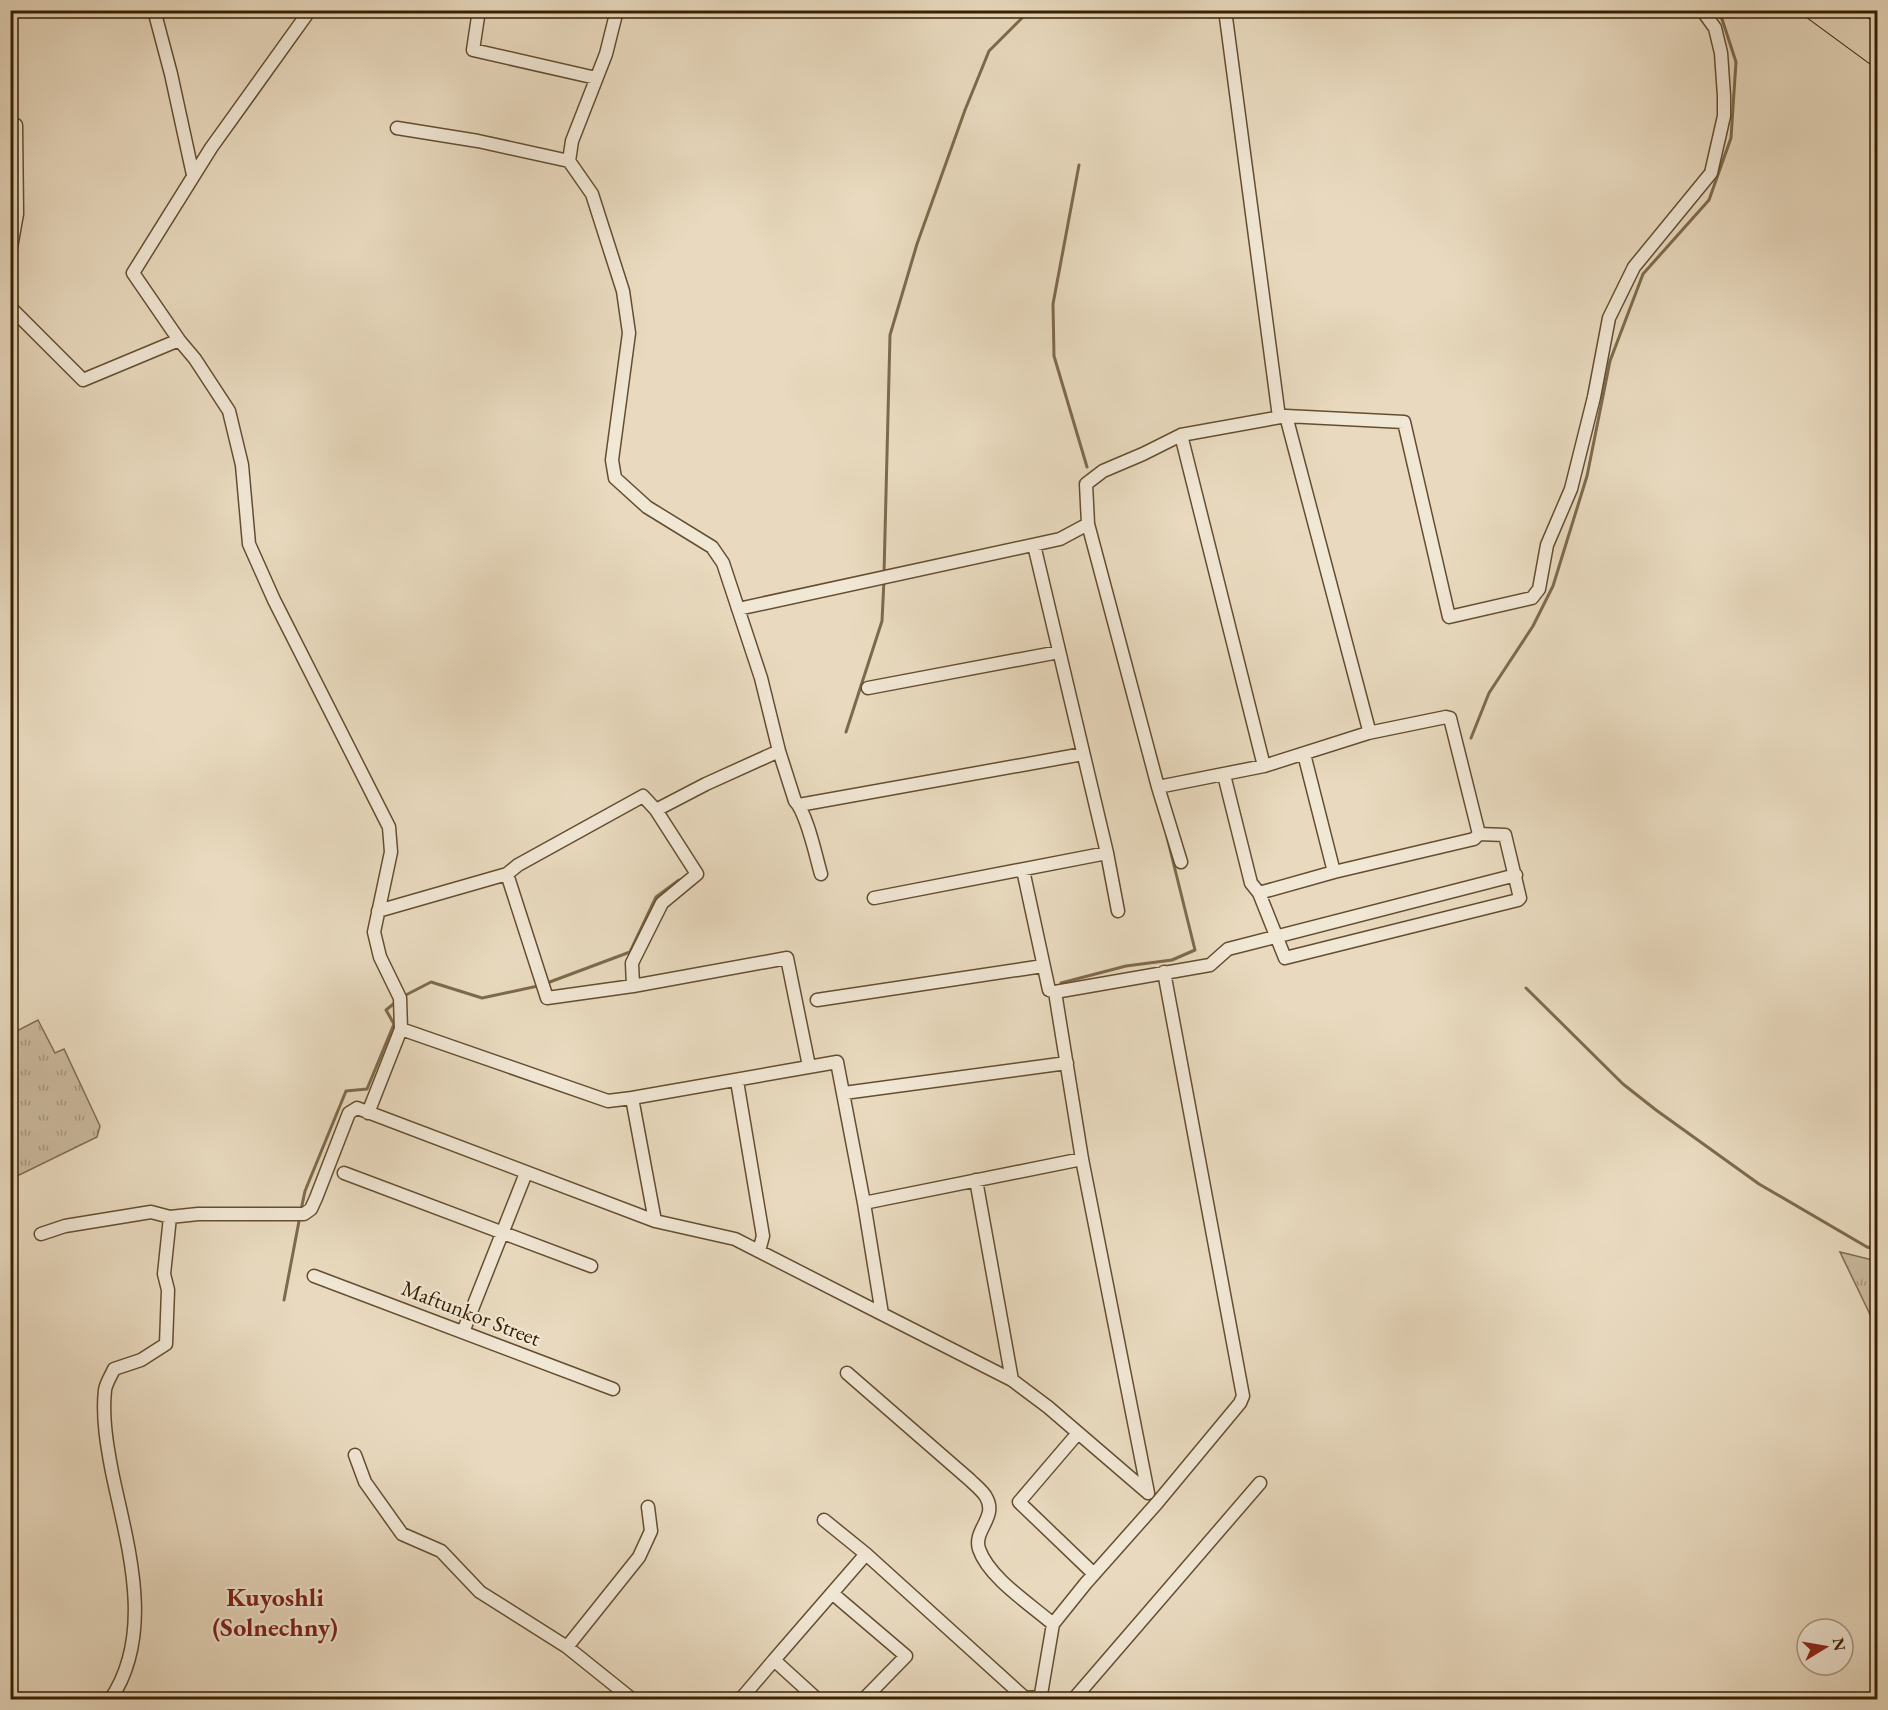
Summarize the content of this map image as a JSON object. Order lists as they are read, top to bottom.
{
  "streets": {
    "street": ["Maftunkor Street"]
  },
  "districts": ["Kuyoshli (Solnechny)"],
  "north": "right"
}
